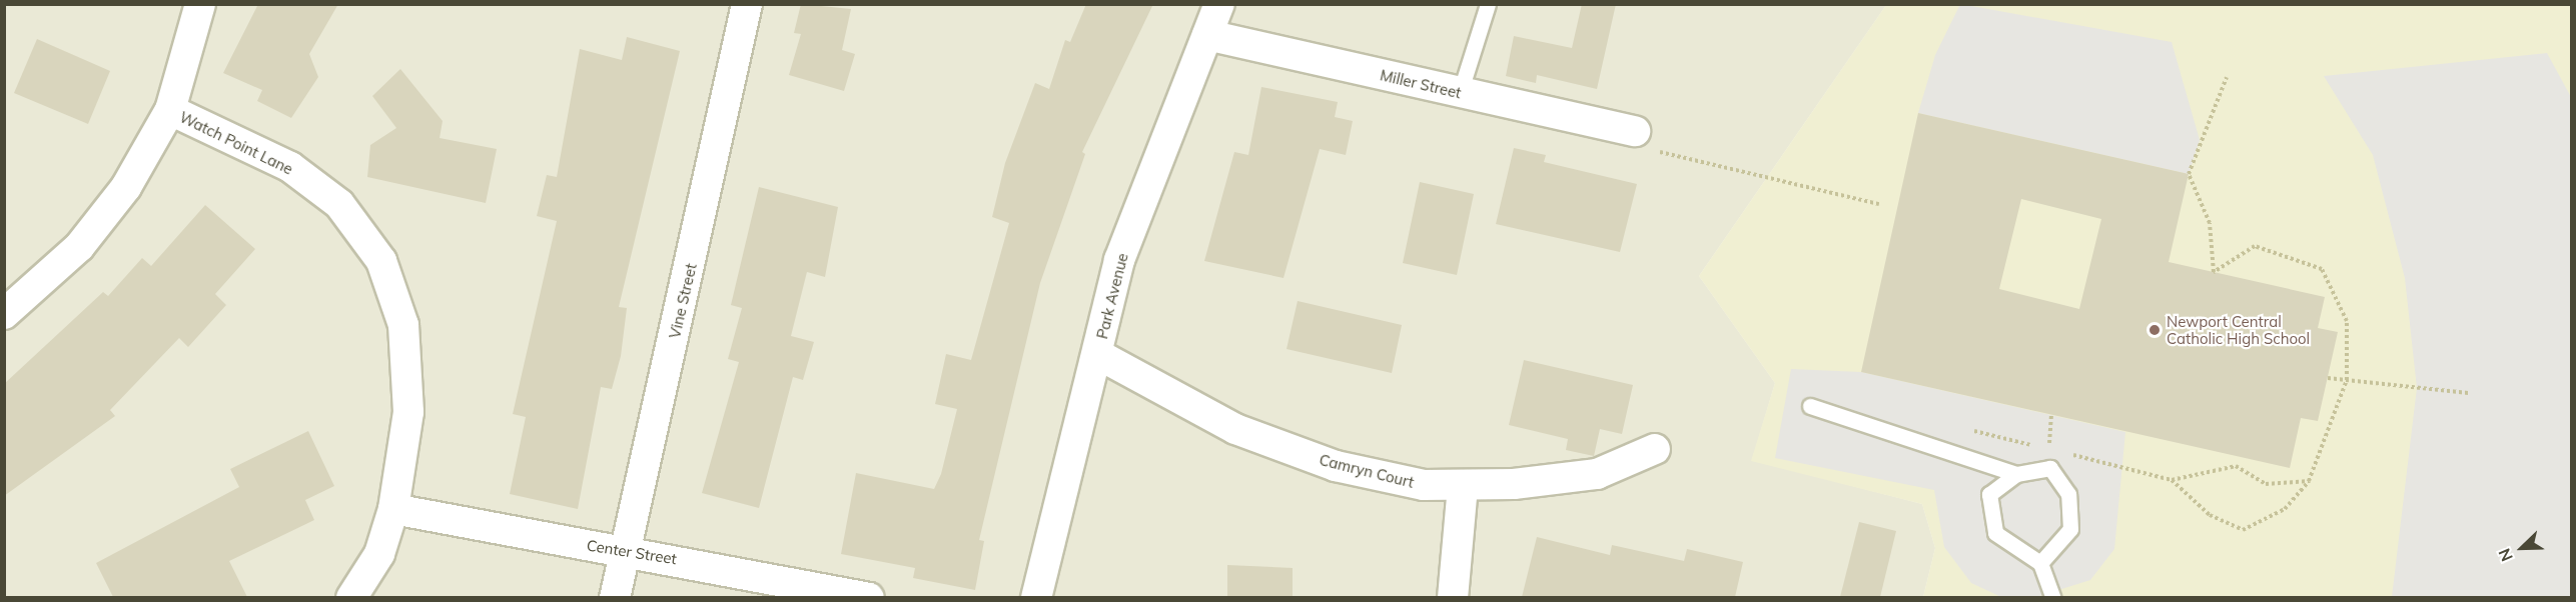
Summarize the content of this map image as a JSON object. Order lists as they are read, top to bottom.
{
  "streets": {
    "street": [
      "Miller Street",
      "Watch Point Lane",
      "Park Avenue",
      "Vine Street",
      "Camryn Court",
      "Center Street"
    ]
  },
  "crossings": [
    ["Miller Street", "Park Avenue"],
    ["Watch Point Lane", "Center Street"],
    ["Park Avenue", "Camryn Court"],
    ["Vine Street", "Center Street"]
  ],
  "places": ["Newport Central Catholic High School"],
  "north": "bottom left"
}
